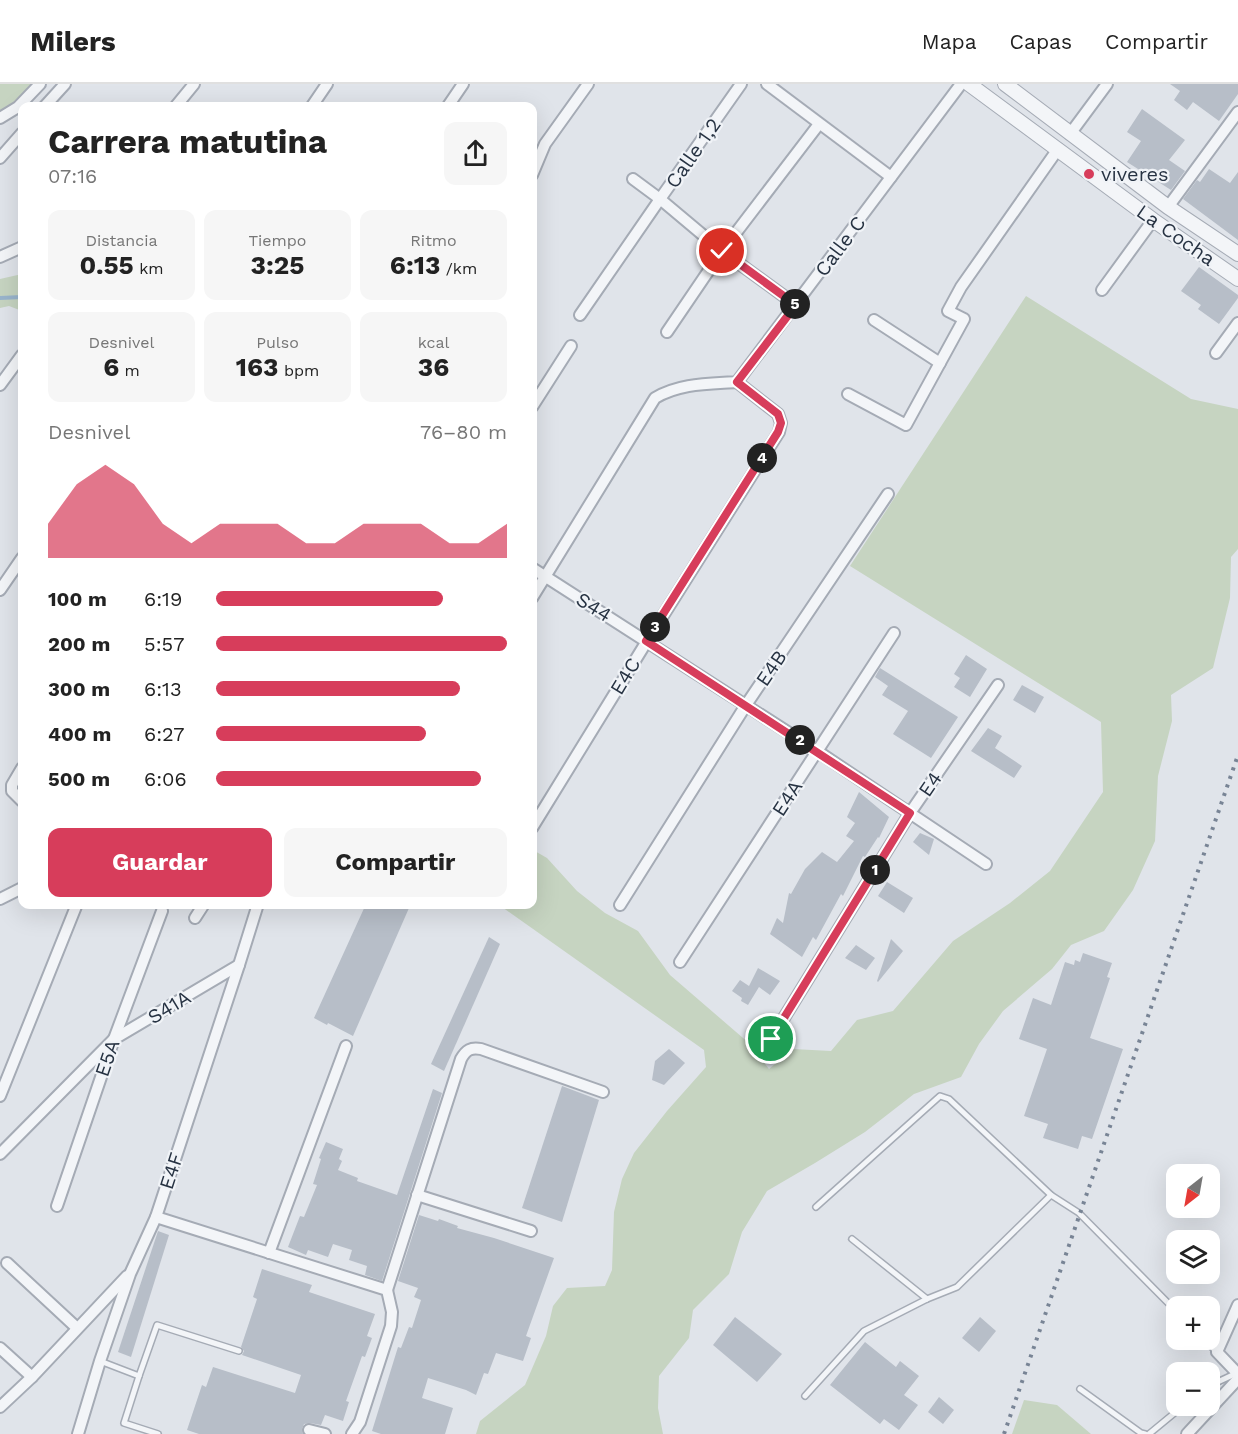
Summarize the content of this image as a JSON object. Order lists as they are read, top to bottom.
{
  "streets": {
    "street": [
      "Calle 1,2",
      "La Cocha",
      "Calle C",
      "S44",
      "E4B",
      "E4C",
      "E4",
      "E4A",
      "S41A",
      "E5A",
      "E4F"
    ]
  },
  "crossings": [
    ["Calle 1,2", "Calle C"],
    ["Calle C", "E4C"],
    ["S44", "E4B"],
    ["S44", "E4C"],
    ["S44", "E4"],
    ["S44", "E4A"],
    ["S41A", "E5A"],
    ["S41A", "E4F"]
  ],
  "places": ["viveres"],
  "north": "bottom left",
  "page": {
    "header": "Milers",
    "nav": ["Mapa", "Capas", "Compartir"],
    "heading": ["Carrera matutina", "07:16"],
    "stats": [
      ["Distancia", "0.55 km"],
      ["Tiempo", "3:25"],
      ["Ritmo", "6:13 /km"],
      ["Desnivel", "6 m"],
      ["Pulso", "163 bpm"],
      ["kcal", "36"]
    ],
    "pins": [
      "5",
      "4",
      "3",
      "2",
      "1"
    ],
    "chart": ["Desnivel", "76–80 m"],
    "list": [
      {
        "name": "100 m",
        "note": "6:19"
      },
      {
        "name": "200 m",
        "note": "5:57"
      },
      {
        "name": "300 m",
        "note": "6:13"
      },
      {
        "name": "400 m",
        "note": "6:27"
      },
      {
        "name": "500 m",
        "note": "6:06"
      }
    ],
    "buttons": ["Guardar", "Compartir"],
    "map_buttons": ["+", "−"]
  }
}
